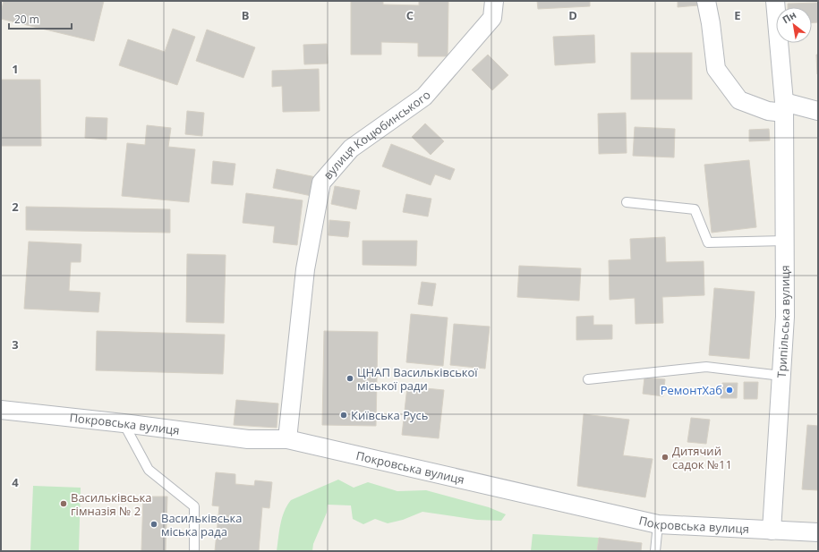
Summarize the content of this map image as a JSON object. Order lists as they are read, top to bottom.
{
  "streets": {
    "street": ["вулиця Коцюбинського", "Трипільська вулиця", "Покровська вулиця"]
  },
  "crossings": [
    ["вулиця Коцюбинського", "Покровська вулиця"],
    ["Трипільська вулиця", "Покровська вулиця"]
  ],
  "places": [
    "ЦНАП Васильківської міської ради",
    "РемонтХаб",
    "Київська Русь",
    "Дитячий садок №11",
    "Васильківська гімназія № 2",
    "Васильківська міська рада"
  ],
  "scale_bar": "20 m",
  "north": "top left",
  "grid": {
    "columns": [
      "B",
      "C",
      "D",
      "E"
    ],
    "rows": [
      "1",
      "2",
      "3",
      "4"
    ]
  }
}
